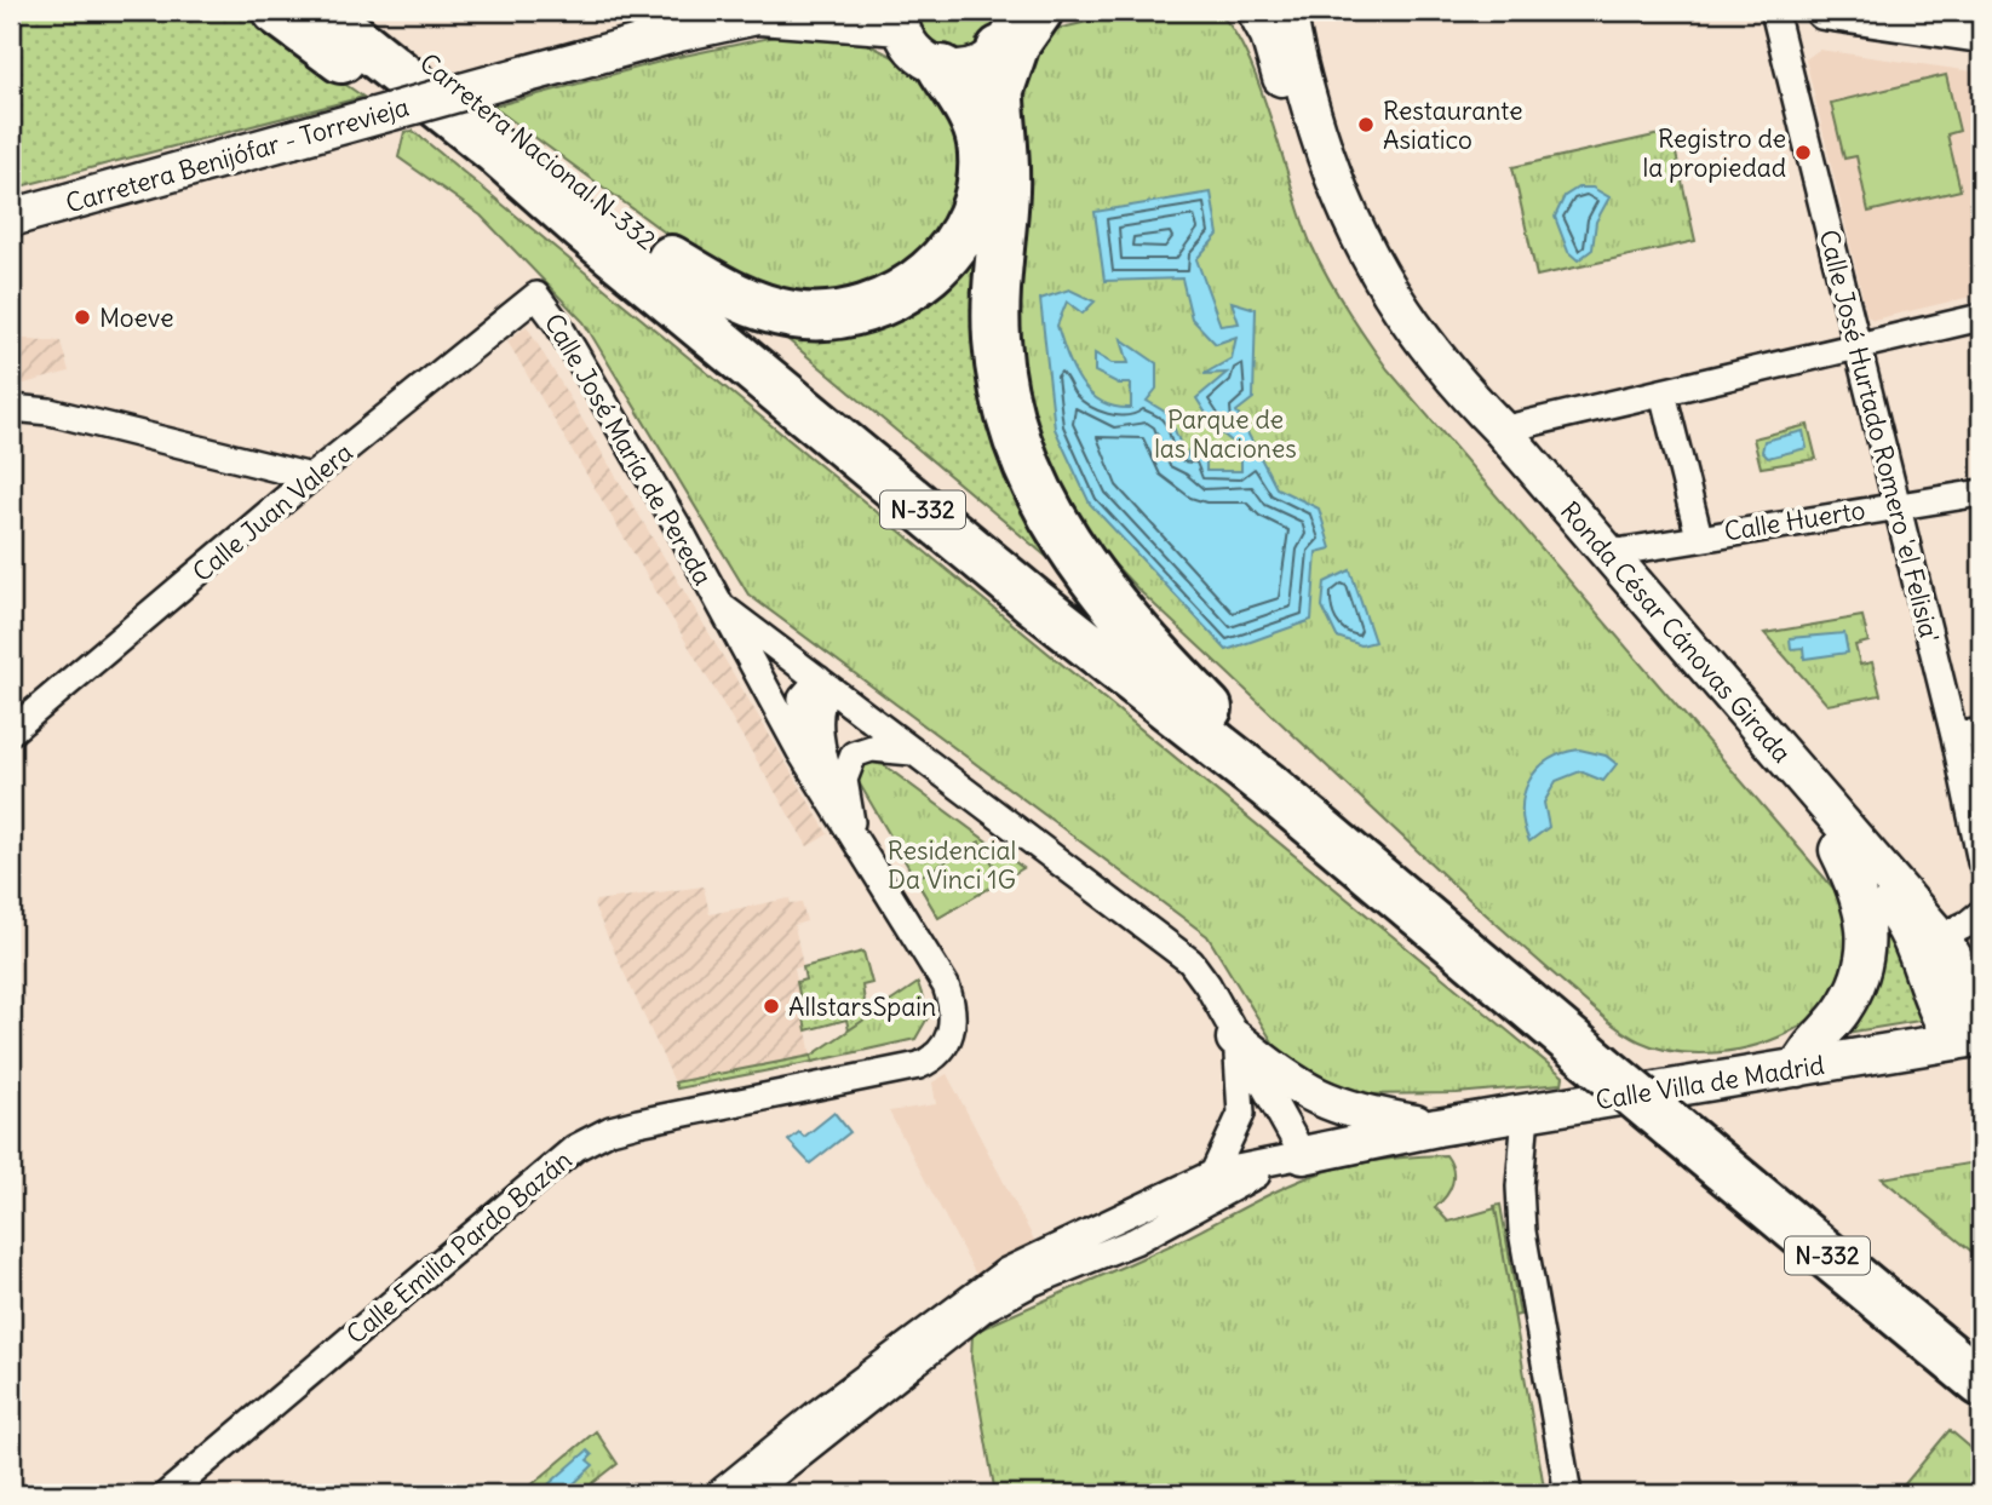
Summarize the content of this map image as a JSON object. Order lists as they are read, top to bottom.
{
  "streets": {
    "highway": ["Carretera Nacional N-332", "N-332"],
    "street": [
      "Carretera Benijófar - Torrevieja",
      "Calle José Hurtado Romero 'el Felisia'",
      "Calle José María de Pereda",
      "Calle Juan Valera",
      "Calle Huerto",
      "Ronda César Cánovas Girada",
      "Calle Villa de Madrid",
      "Calle Emilia Pardo Bazán"
    ]
  },
  "crossings": [
    ["Carretera Nacional N-332", "N-332"],
    ["Calle José Hurtado Romero 'el Felisia'", "Calle Huerto"],
    ["Calle José María de Pereda", "Calle Juan Valera"],
    ["Calle José María de Pereda", "Calle Villa de Madrid"],
    ["Calle José María de Pereda", "Calle Emilia Pardo Bazán"],
    ["Calle Huerto", "Ronda César Cánovas Girada"],
    ["Ronda César Cánovas Girada", "Calle Villa de Madrid"]
  ],
  "parks": ["Parque de las Naciones", "Residencial Da Vinci 1G"],
  "places": [
    "Restaurante Asiatico",
    "Registro de la propiedad",
    "Moeve",
    "AllstarsSpain"
  ]
}
